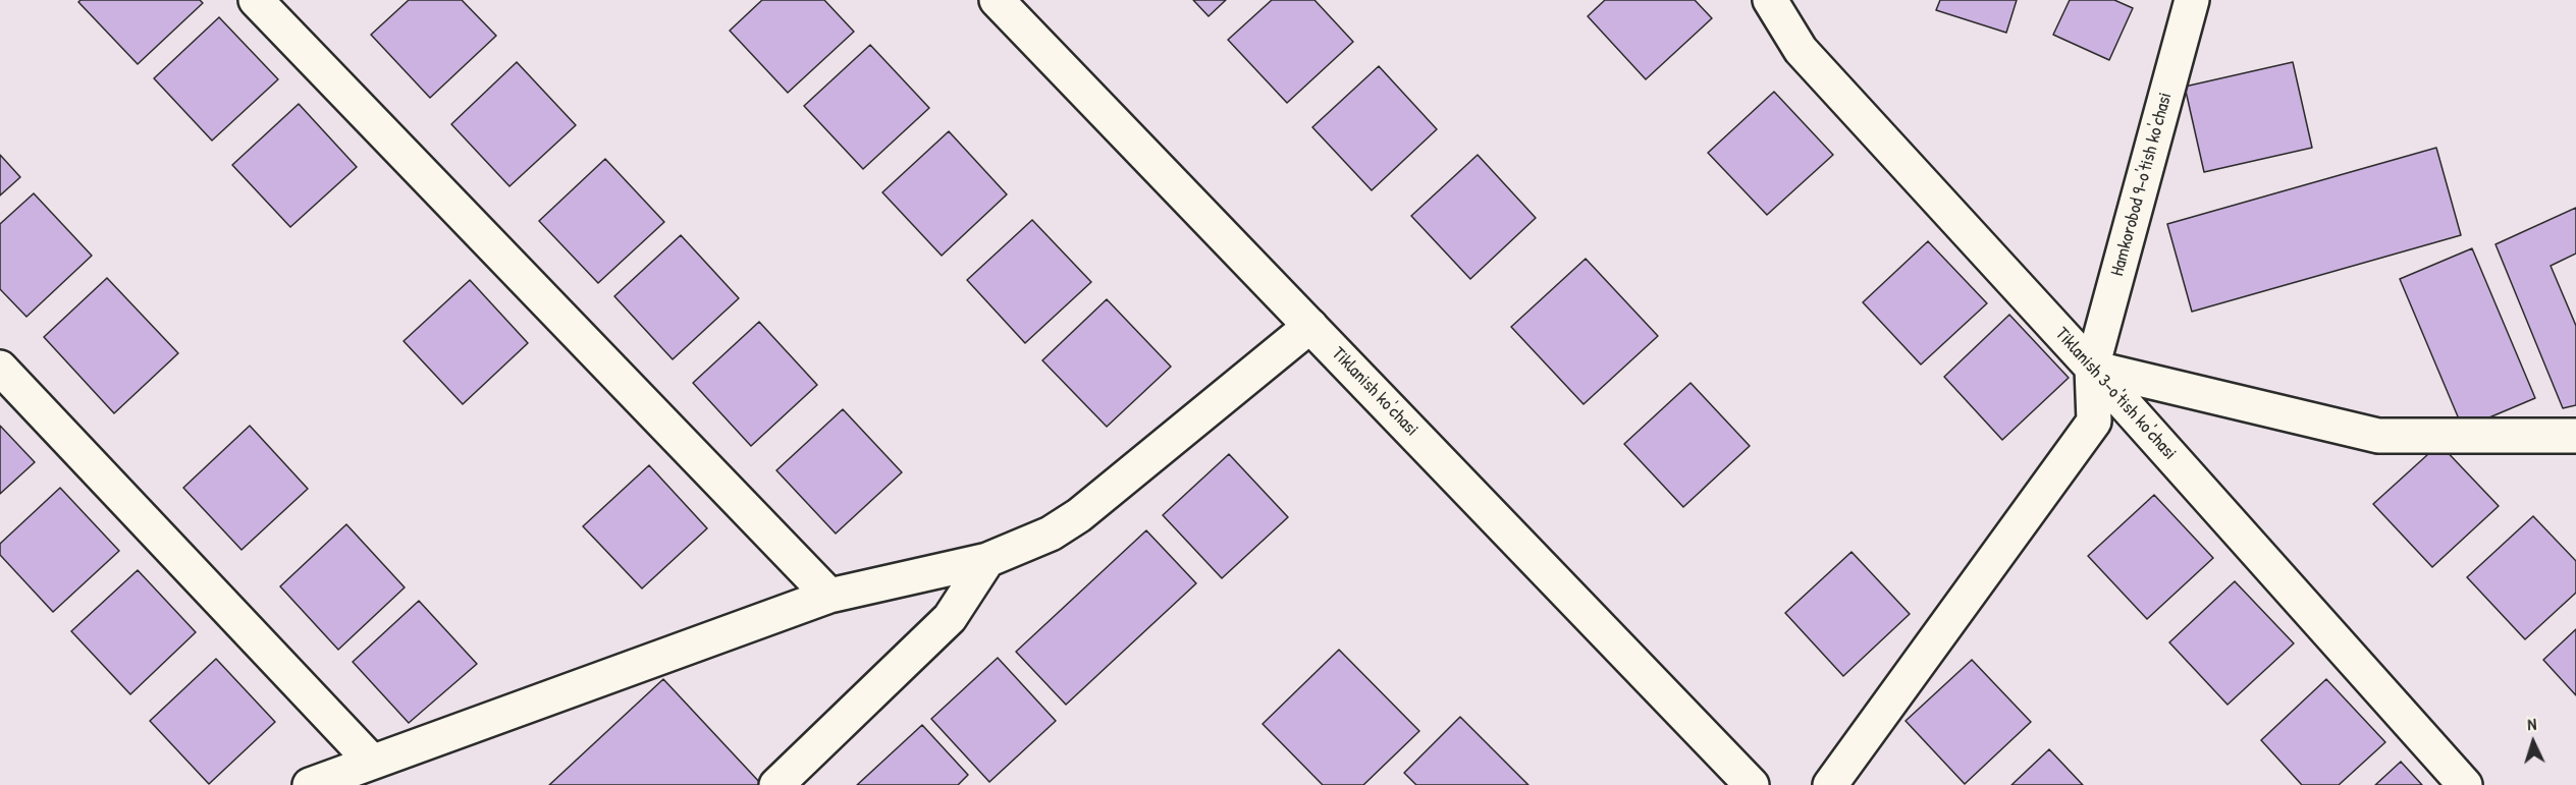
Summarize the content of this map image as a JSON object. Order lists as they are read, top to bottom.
{
  "streets": {
    "street": ["Hamkorobod 9-o'tish ko'chasi", "Tiklanish ko'chasi", "Tiklanish 3-o'tish ko'chasi"]
  },
  "crossings": [
    ["Hamkorobod 9-o'tish ko'chasi", "Tiklanish 3-o'tish ko'chasi"]
  ],
  "north": "top"
}
